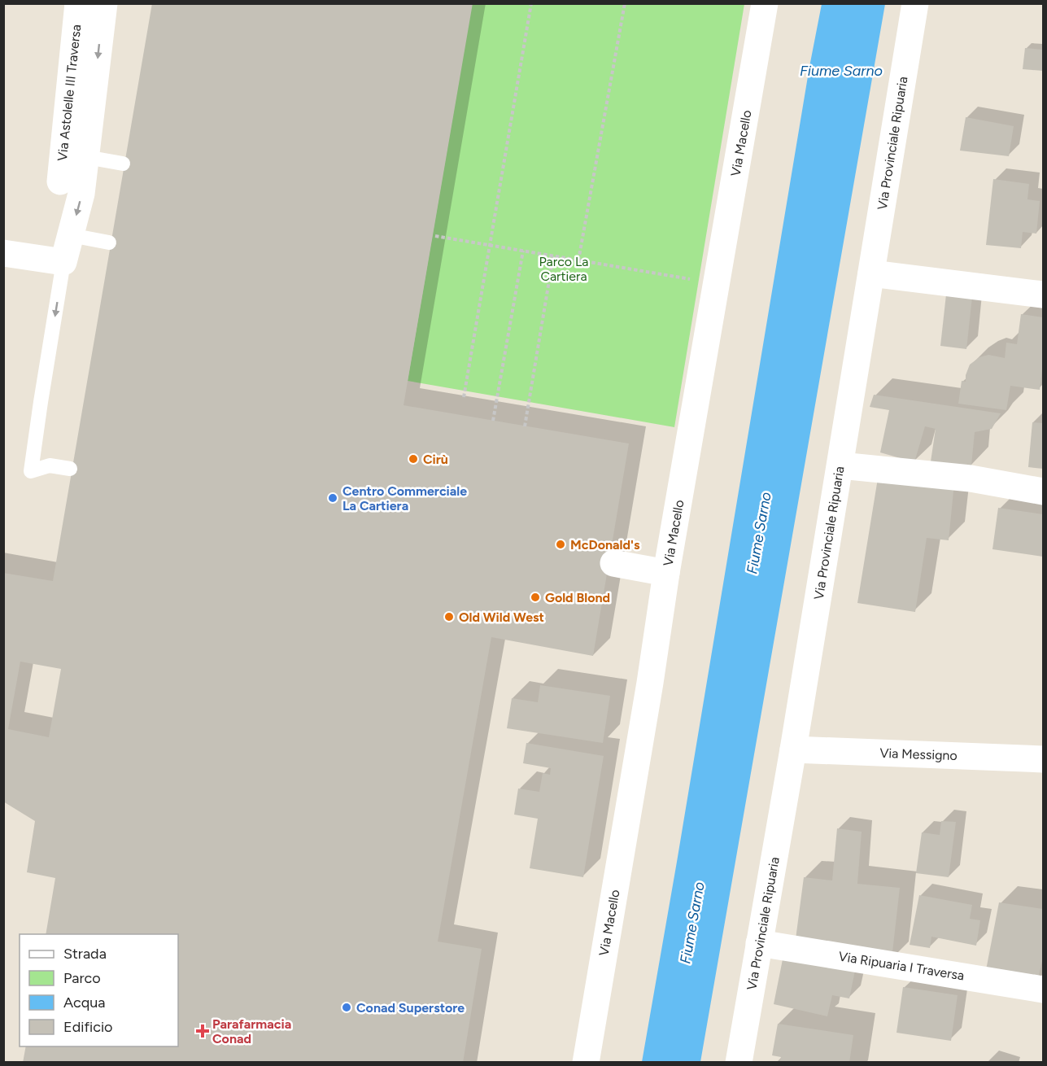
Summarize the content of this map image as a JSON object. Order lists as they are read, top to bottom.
{
  "streets": {
    "street": [
      "Via Astolelle III Traversa",
      "Via Macello",
      "Via Provinciale Ripuaria",
      "Via Messigno",
      "Via Ripuaria I Traversa"
    ]
  },
  "crossings": [
    ["Via Provinciale Ripuaria", "Via Messigno"],
    ["Via Provinciale Ripuaria", "Via Ripuaria I Traversa"]
  ],
  "water": ["Fiume Sarno"],
  "parks": ["Parco La Cartiera"],
  "places": {
    "other": [
      "Cirù",
      "Centro Commerciale La Cartiera",
      "McDonald's",
      "Gold Blond",
      "Old Wild West",
      "Conad Superstore"
    ],
    "health": ["Parafarmacia Conad"]
  },
  "legend": [
    "Strada",
    "Parco",
    "Acqua",
    "Edificio"
  ]
}
